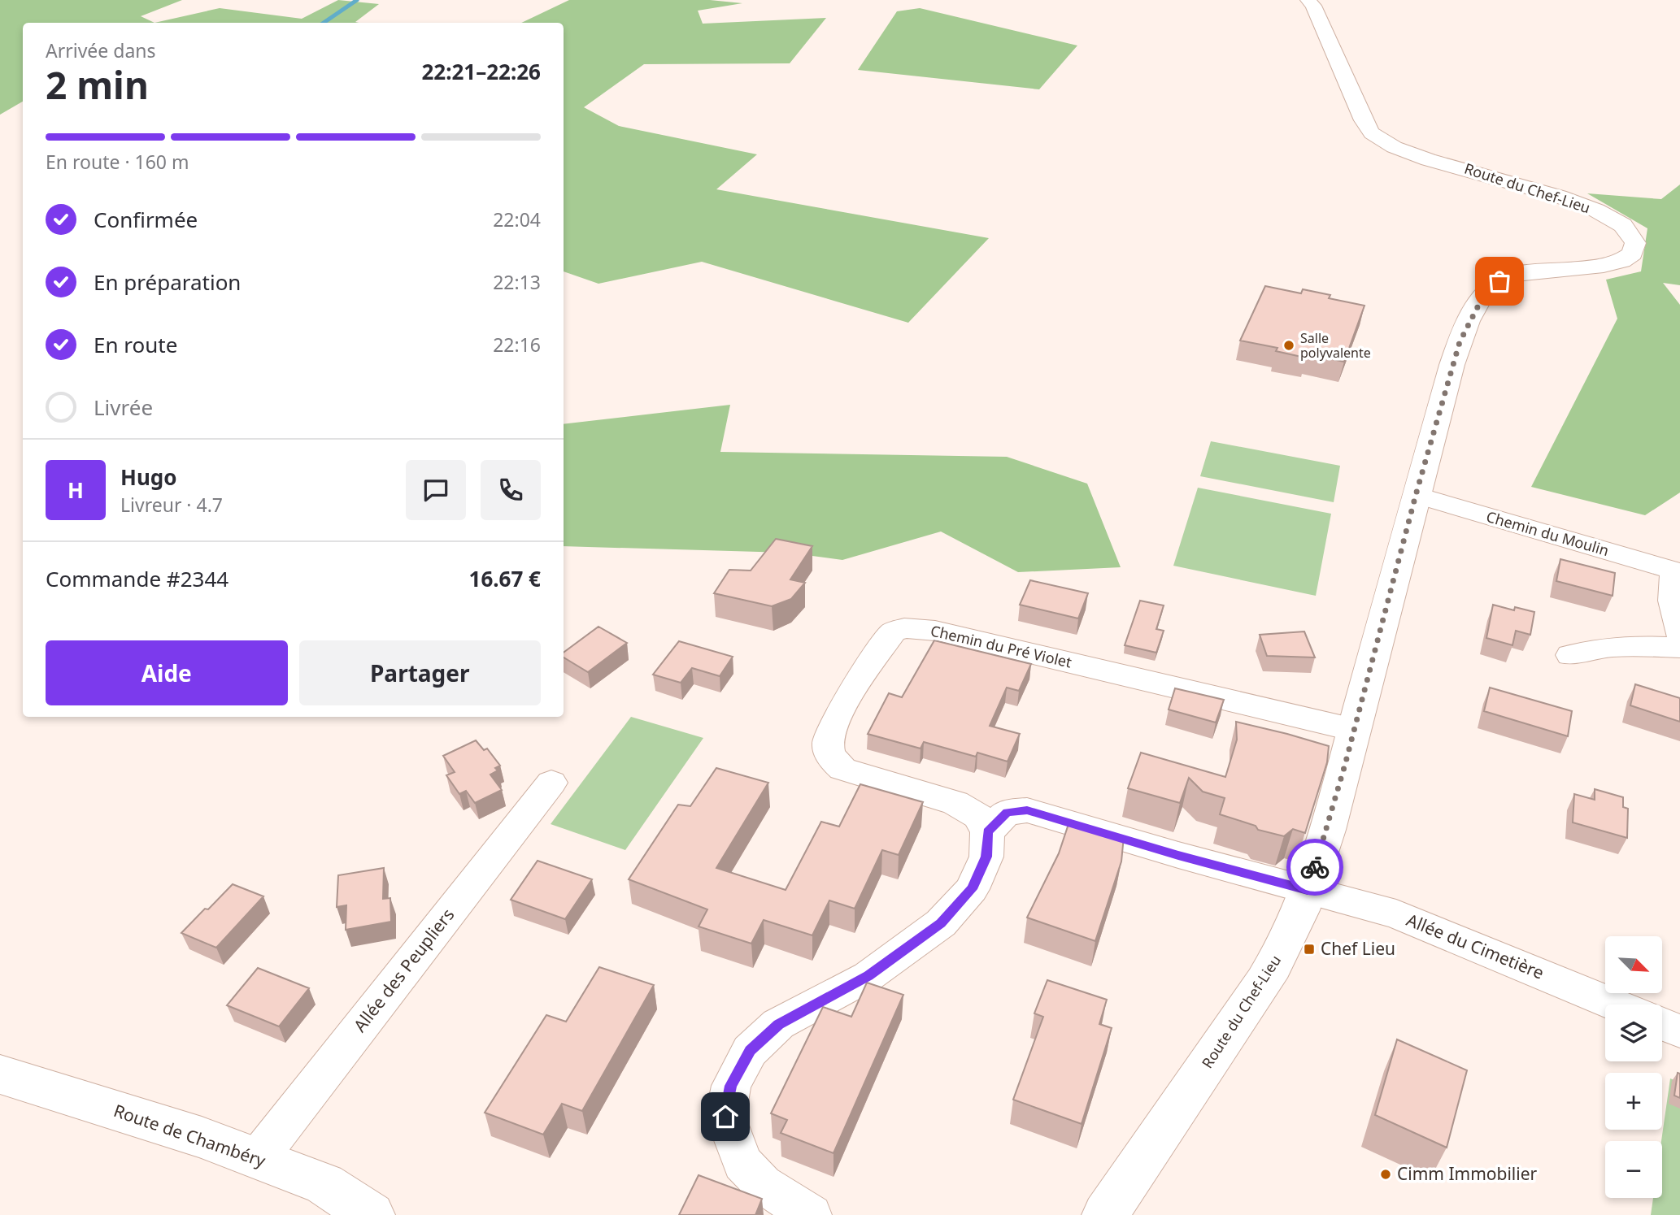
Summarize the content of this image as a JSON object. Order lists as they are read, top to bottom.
{
  "streets": {
    "main road": ["Route du Chef-Lieu", "Route de Chambéry"],
    "street": [
      "Chemin du Moulin",
      "Chemin du Pré Violet",
      "Allée du Cimetière",
      "Allée des Peupliers"
    ]
  },
  "crossings": [
    ["Route du Chef-Lieu", "Chemin du Moulin"],
    ["Route du Chef-Lieu", "Chemin du Pré Violet"],
    ["Route du Chef-Lieu", "Allée du Cimetière"],
    ["Chemin du Pré Violet", "Allée du Cimetière"],
    ["Allée des Peupliers", "Route de Chambéry"]
  ],
  "places": {
    "other": ["Salle polyvalente", "Cimm Immobilier"],
    "transit": ["Chef Lieu"]
  },
  "north": "bottom right",
  "page": {
    "heading": ["2 min", "Arrivée dans", "22:21–22:26"],
    "panel": [
      "Hugo",
      "Livreur · 4.7",
      "Commande #2344",
      "16.67 €"
    ],
    "bar": "En route · 160 m",
    "list": [
      ["Confirmée", "22:04"],
      ["En préparation", "22:13"],
      ["En route", "22:16"],
      "Livrée"
    ],
    "round": "H",
    "buttons": ["Aide", "Partager"],
    "map_buttons": ["+", "−"]
  }
}
